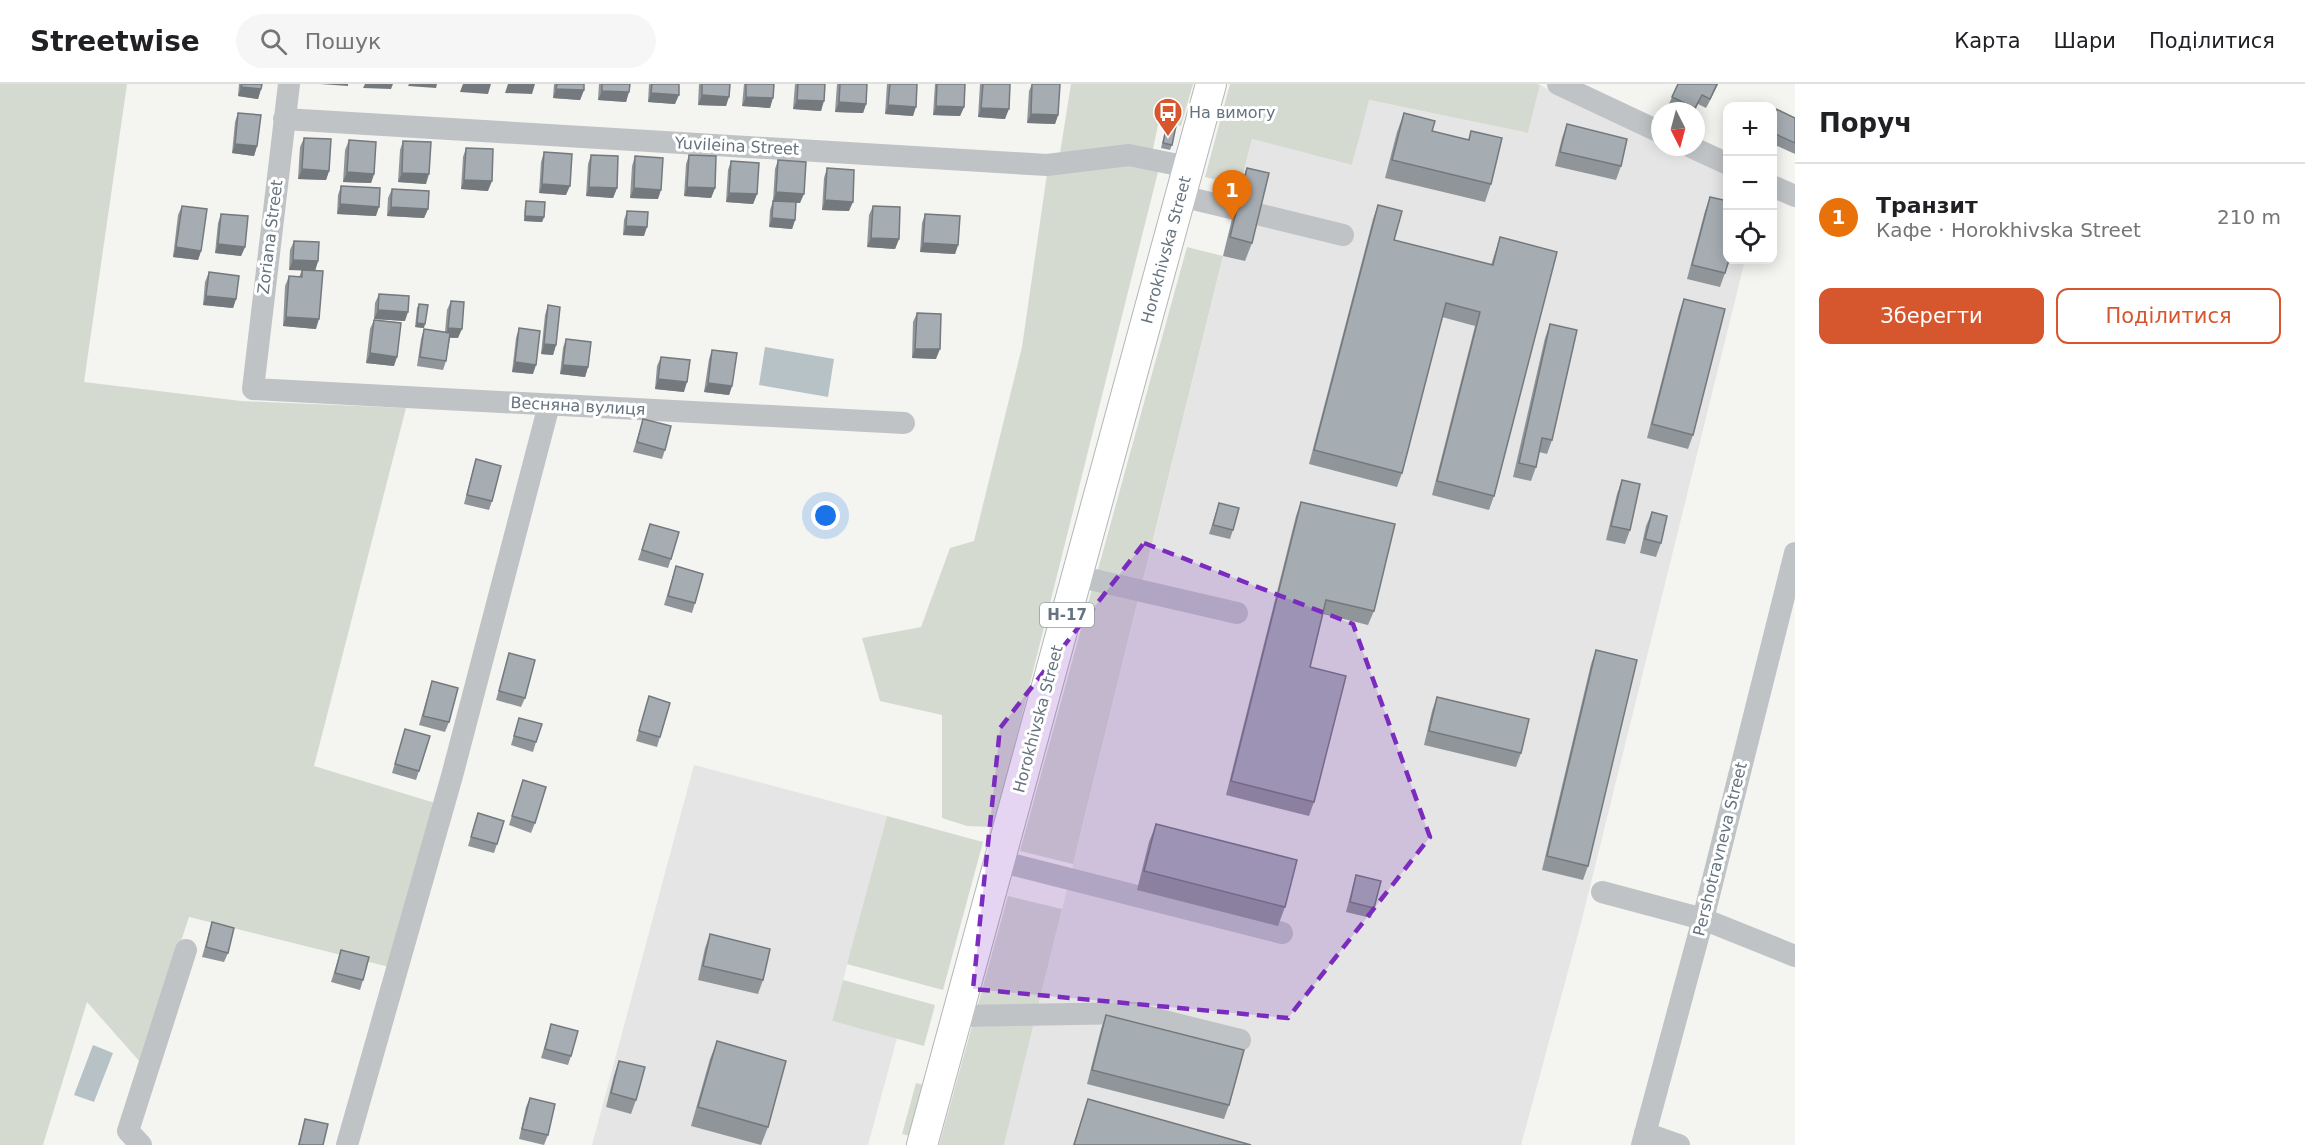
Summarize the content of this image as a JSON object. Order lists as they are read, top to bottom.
{
  "streets": {
    "main road": ["Horokhivska Street", "Н-17"],
    "street": [
      "Yuvileina Street",
      "Zoriana Street",
      "Весняна вулиця",
      "Pershotravneva Street"
    ]
  },
  "crossings": [
    ["Yuvileina Street", "Zoriana Street"],
    ["Yuvileina Street", "Horokhivska Street"],
    ["Zoriana Street", "Весняна вулиця"]
  ],
  "places": {
    "bus stop": ["На вимогу"]
  },
  "north": "bottom",
  "page": {
    "header": "Streetwise",
    "search": "Пошук",
    "nav": ["Карта", "Шари", "Поділитися"],
    "heading": "Поруч",
    "map_buttons": ["+", "−"],
    "list": [
      {
        "mark": "1",
        "name": "Транзит",
        "note": "Кафе · Horokhivska Street",
        "value": "210 m"
      }
    ],
    "pins": "1",
    "buttons": ["Зберегти", "Поділитися"]
  }
}
